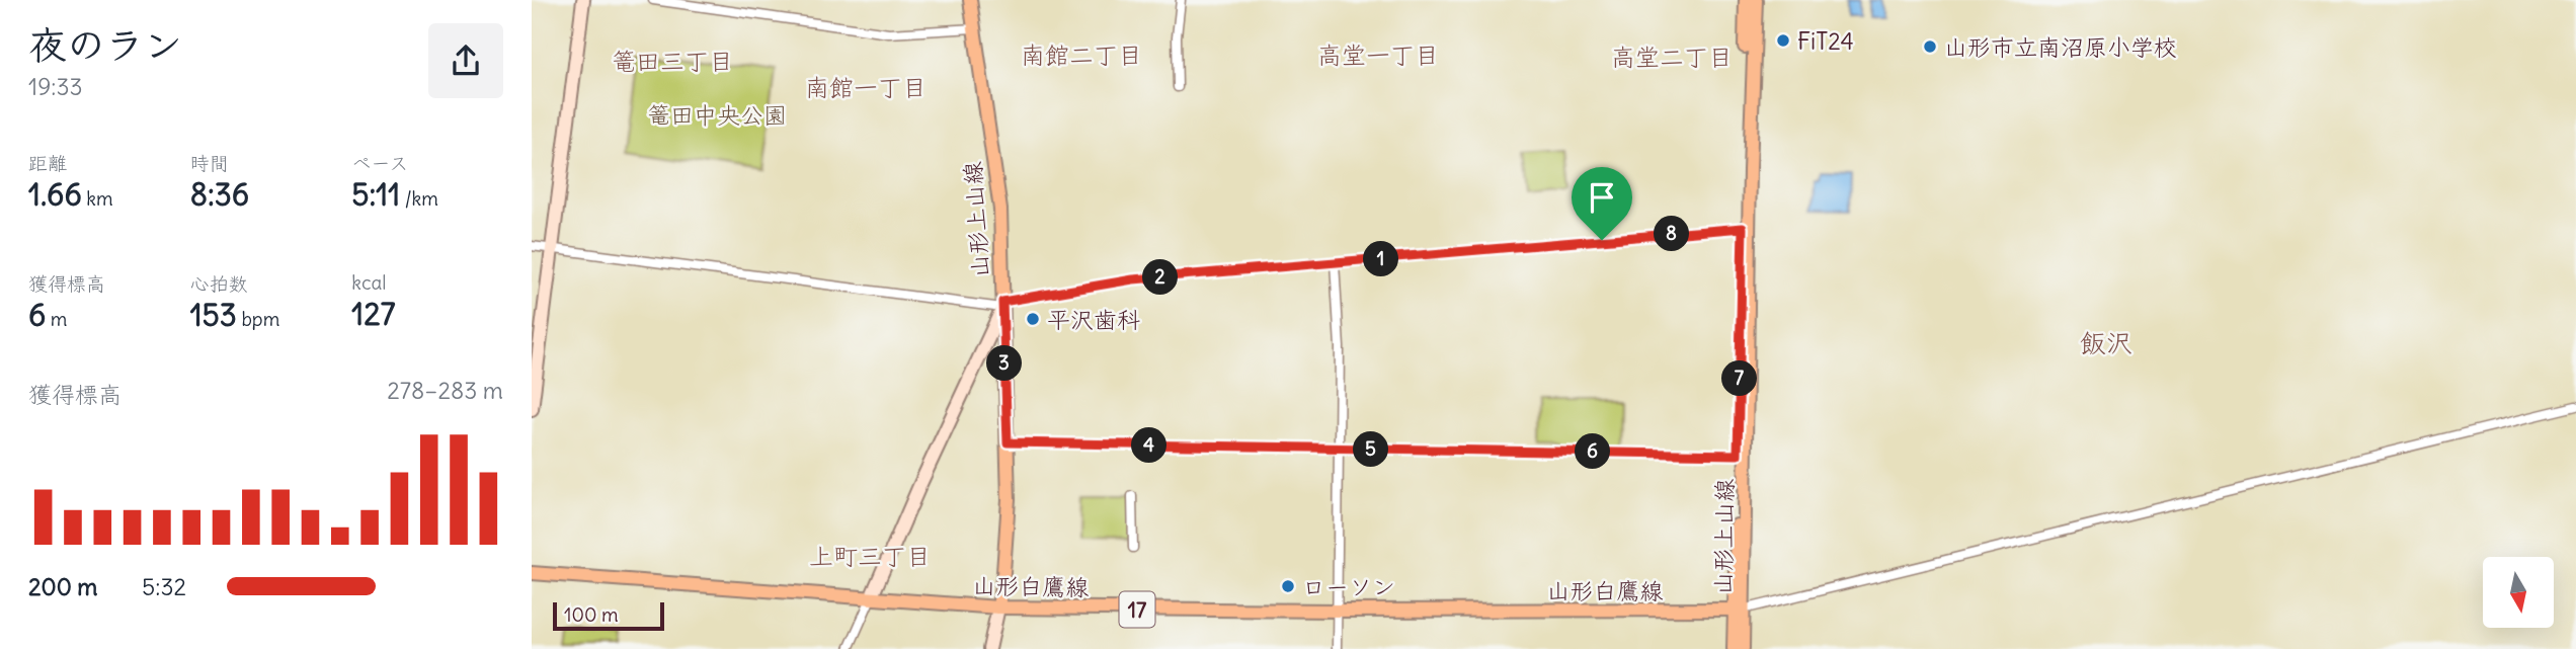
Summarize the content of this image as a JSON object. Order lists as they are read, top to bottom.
{
  "streets": {
    "main road": ["山形上山線", "山形白鷹線", "17"]
  },
  "crossings": [
    ["山形上山線", "山形白鷹線"]
  ],
  "districts": [
    "南館二丁目",
    "高堂一丁目",
    "高堂二丁目",
    "篭田三丁目",
    "南館一丁目",
    "飯沢",
    "上町三丁目"
  ],
  "parks": ["篭田中央公園"],
  "places": [
    "FiT24",
    "山形市立南沼原小学校",
    "平沢歯科",
    "ローソン"
  ],
  "scale_bar": "100 m",
  "north": "bottom",
  "page": {
    "heading": ["夜のラン", "19:33"],
    "stats": [
      ["距離", "1.66 km"],
      ["時間", "8:36"],
      ["ペース", "5:11 /km"],
      ["獲得標高", "6 m"],
      ["心拍数", "153 bpm"],
      ["kcal", "127"]
    ],
    "pins": [
      "8",
      "1",
      "2",
      "3",
      "7",
      "4",
      "5",
      "6"
    ],
    "chart": ["獲得標高", "278–283 m"],
    "list": [
      {
        "name": "200 m",
        "note": "5:32"
      }
    ],
    "scale": "100 m"
  }
}
